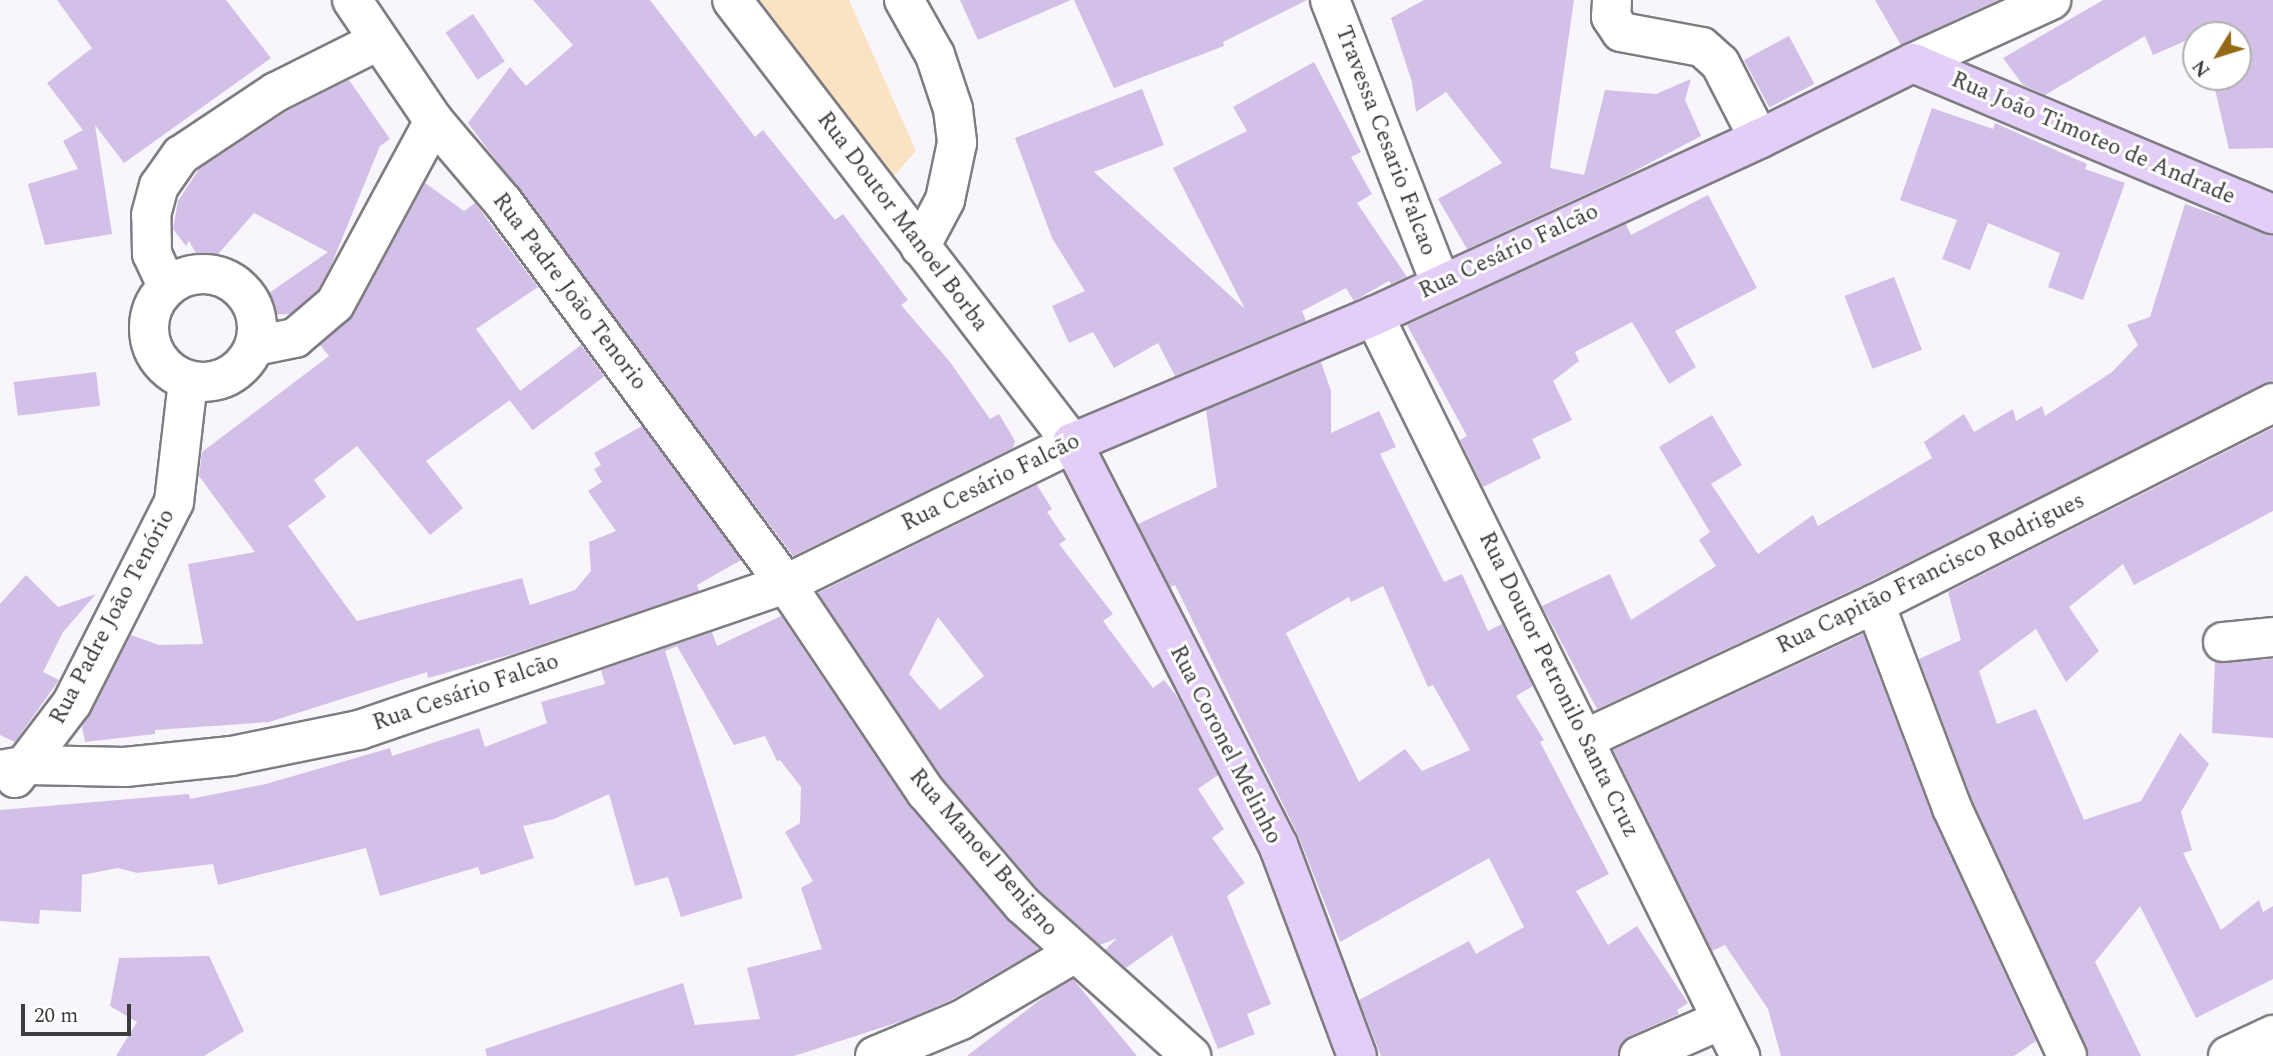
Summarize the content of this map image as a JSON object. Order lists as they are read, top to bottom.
{
  "streets": {
    "main road": ["Rua João Timoteo de Andrade", "Rua Cesário Falcão", "Rua Coronel Melinho"],
    "street": [
      "Travessa Cesario Falcao",
      "Rua Doutor Manoel Borba",
      "Rua Padre João Tenorio",
      "Rua Capitão Francisco Rodrigues",
      "Rua Padre João Tenório",
      "Rua Doutor Petronilo Santa Cruz",
      "Rua Manoel Benigno"
    ]
  },
  "crossings": [
    ["Rua João Timoteo de Andrade", "Rua Cesário Falcão"],
    ["Travessa Cesario Falcao", "Rua Cesário Falcão"],
    ["Rua Doutor Manoel Borba", "Rua Cesário Falcão"],
    ["Rua Doutor Manoel Borba", "Rua Coronel Melinho"],
    ["Rua Cesário Falcão", "Rua Padre João Tenorio"],
    ["Rua Cesário Falcão", "Rua Padre João Tenório"],
    ["Rua Cesário Falcão", "Rua Doutor Petronilo Santa Cruz"],
    ["Rua Cesário Falcão", "Rua Coronel Melinho"],
    ["Rua Cesário Falcão", "Rua Manoel Benigno"],
    ["Rua Padre João Tenorio", "Rua Manoel Benigno"],
    ["Rua Capitão Francisco Rodrigues", "Rua Doutor Petronilo Santa Cruz"]
  ],
  "scale_bar": "20 m",
  "north": "bottom left"
}
